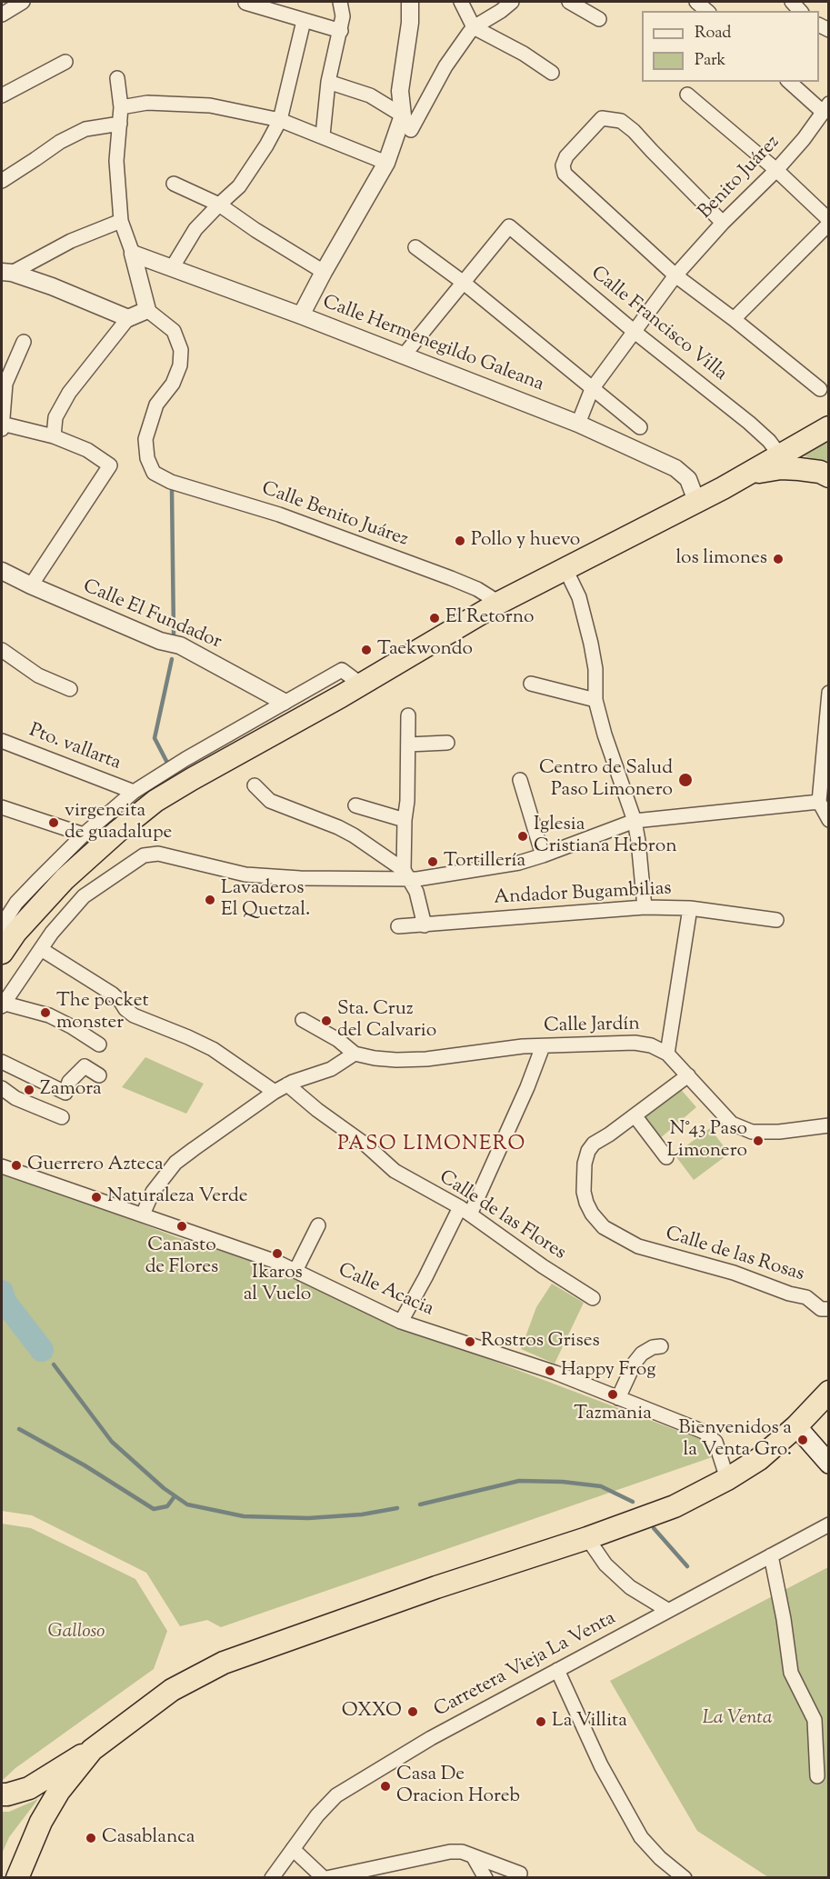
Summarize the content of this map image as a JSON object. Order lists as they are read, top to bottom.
{
  "streets": {
    "street": [
      "Benito Juárez",
      "Calle Francisco Villa",
      "Calle Hermenegildo Galeana",
      "Calle Benito Juárez",
      "Calle El Fundador",
      "Pto. vallarta",
      "Andador Bugambilias",
      "Calle Jardín",
      "Calle de las Flores",
      "Calle de las Rosas",
      "Calle Acacia",
      "Carretera Vieja La Venta"
    ]
  },
  "crossings": [
    ["Benito Juárez", "Calle Francisco Villa"],
    ["Benito Juárez", "Calle Hermenegildo Galeana"],
    ["Calle Jardín", "Calle de las Rosas"]
  ],
  "districts": ["PASO LIMONERO"],
  "parks": ["Galloso", "La Venta"],
  "places": [
    "Pollo y huevo",
    "los limones",
    "El Retorno",
    "Taekwondo",
    "Centro de Salud Paso Limonero",
    "virgencita de guadalupe",
    "Iglesia Cristiana Hebron",
    "Tortillería",
    "Lavaderos El Quetzal.",
    "The pocket monster",
    "Sta. Cruz del Calvario",
    "Zamora",
    "N°43 Paso Limonero",
    "Guerrero Azteca",
    "Naturaleza Verde",
    "Canasto de Flores",
    "Ikaros al Vuelo",
    "Rostros Grises",
    "Happy Frog",
    "Tazmania",
    "Bienvenidos a la Venta Gro.",
    "OXXO",
    "La Villita",
    "Casa De Oracion Horeb",
    "Casablanca"
  ],
  "legend": ["Road", "Park"]
}
